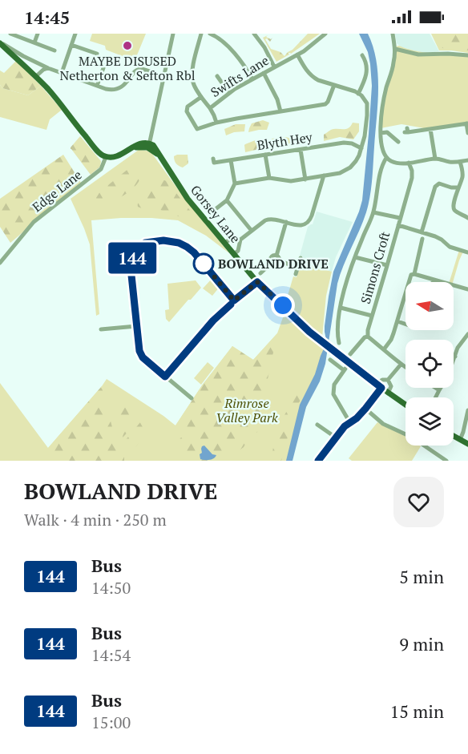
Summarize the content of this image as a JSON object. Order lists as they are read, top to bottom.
{
  "streets": {
    "main road": ["Gorsey Lane"],
    "street": [
      "Swifts Lane",
      "Blyth Hey",
      "Edge Lane",
      "Simons Croft"
    ]
  },
  "parks": ["Rimrose Valley Park"],
  "places": ["MAYBE DISUSED Netherton & Sefton Rbl", "BOWLAND DRIVE"],
  "lines": ["bus line 144"],
  "north": "left",
  "page": {
    "status": "14:45",
    "on_map": "144",
    "heading": ["BOWLAND DRIVE", "Walk · 4 min · 250 m"],
    "list": [
      {
        "mark": "144",
        "name": "Bus",
        "note": "14:50",
        "value": "5 min"
      },
      {
        "mark": "144",
        "name": "Bus",
        "note": "14:54",
        "value": "9 min"
      },
      {
        "mark": "144",
        "name": "Bus",
        "note": "15:00",
        "value": "15 min"
      }
    ]
  }
}
